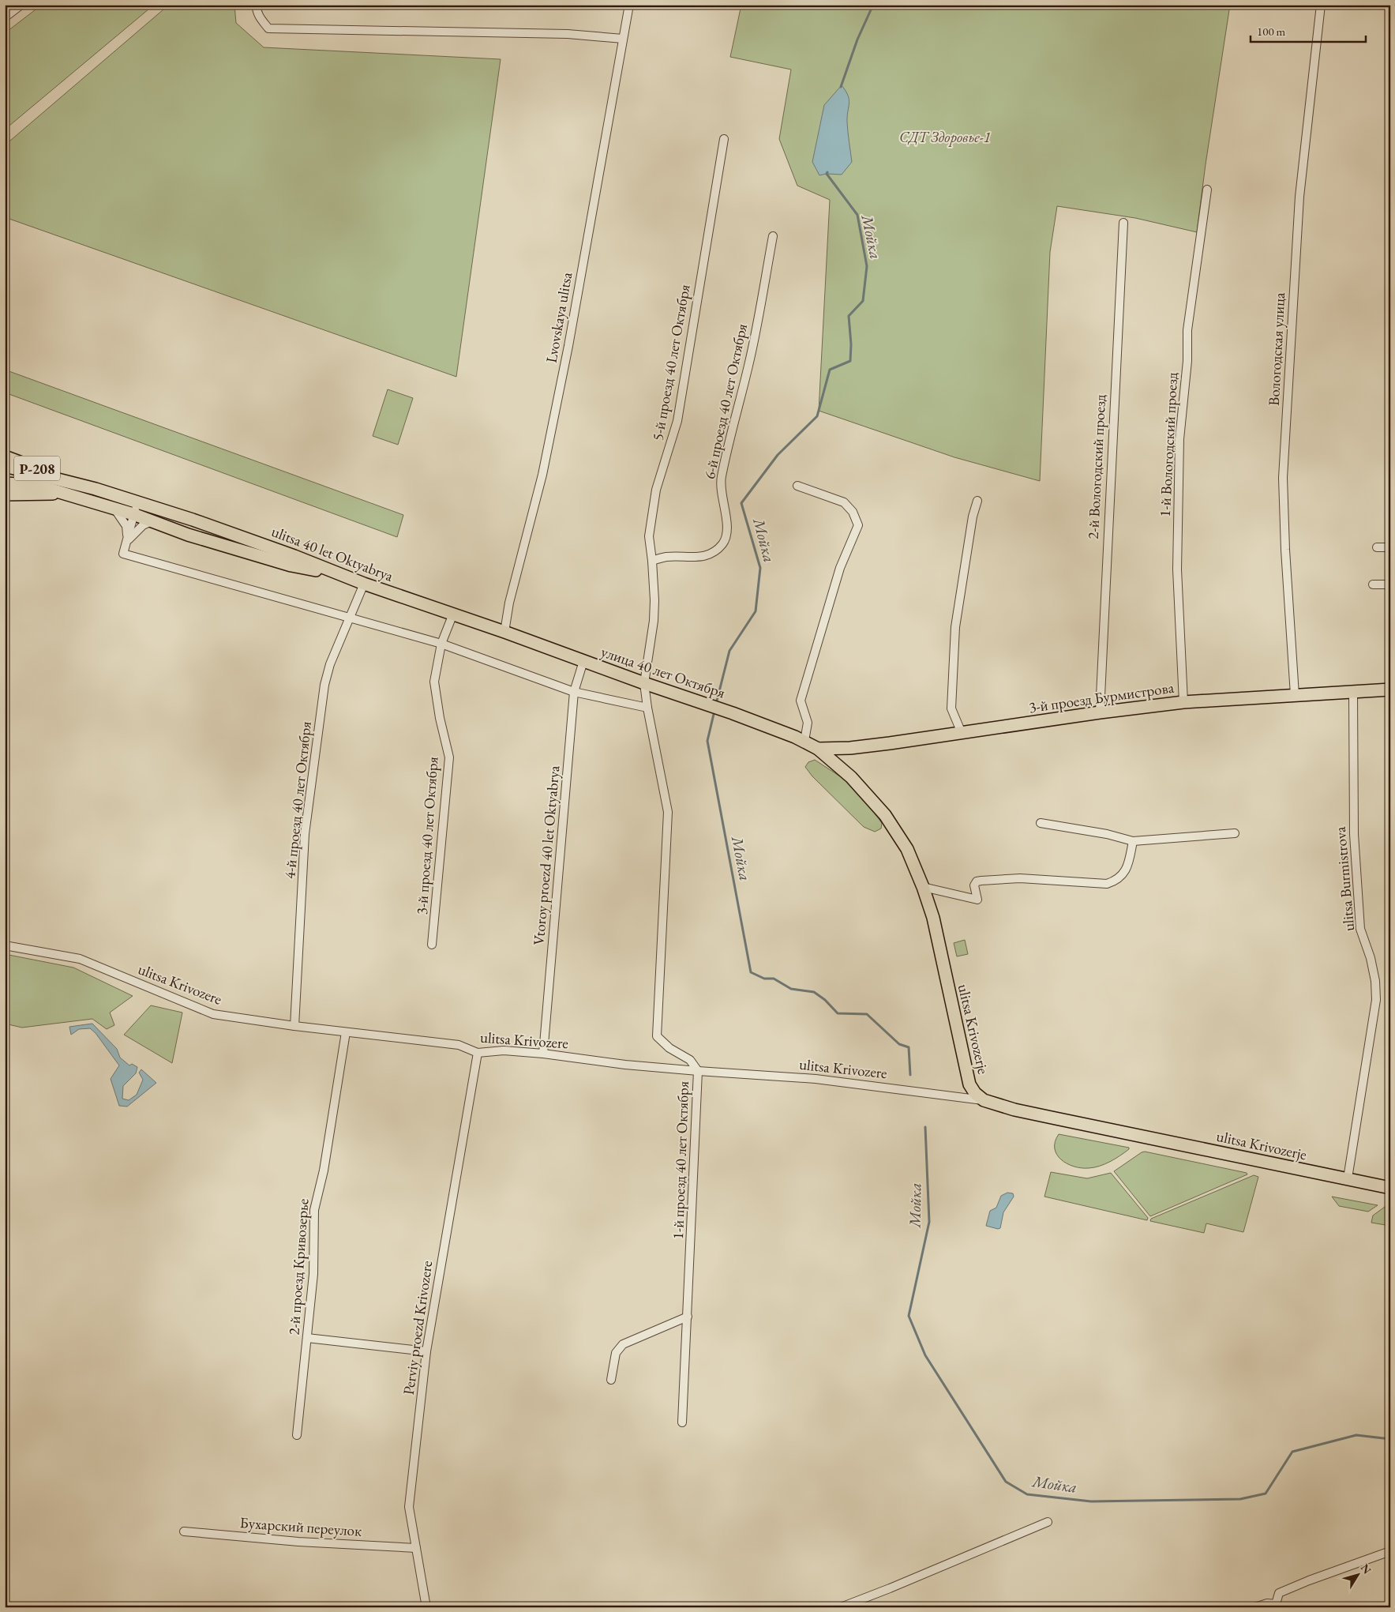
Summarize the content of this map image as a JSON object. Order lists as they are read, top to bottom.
{
  "streets": {
    "main road": [
      "Р-208",
      "ulitsa 40 let Oktyabrya",
      "улица 40 лет Октября",
      "3-й проезд Бурмистрова",
      "ulitsa Krivozerje"
    ],
    "street": [
      "Lvovskaya ulitsa",
      "Вологодская улица",
      "5-й проезд 40 лет Октября",
      "6-й проезд 40 лет Октября",
      "1-й Вологодский проезд",
      "2-й Вологодский проезд",
      "4-й проезд 40 лет Октября",
      "3-й проезд 40 лет Октября",
      "Vtoroy proezd 40 let Oktyabrya",
      "ulitsa Burmistrova",
      "ulitsa Krivozere",
      "1-й проезд 40 лет Октября",
      "2-й проезд Кривозерье",
      "Perviy proezd Krivozere",
      "Бухарский переулок"
    ]
  },
  "crossings": [
    ["Lvovskaya ulitsa", "ulitsa 40 let Oktyabrya"],
    ["Вологодская улица", "3-й проезд Бурмистрова"],
    ["5-й проезд 40 лет Октября", "6-й проезд 40 лет Октября"],
    ["5-й проезд 40 лет Октября", "улица 40 лет Октября"],
    ["5-й проезд 40 лет Октября", "1-й проезд 40 лет Октября"],
    ["1-й Вологодский проезд", "3-й проезд Бурмистрова"],
    ["2-й Вологодский проезд", "3-й проезд Бурмистрова"],
    ["Р-208", "ulitsa 40 let Oktyabrya"],
    ["ulitsa 40 let Oktyabrya", "улица 40 лет Октября"],
    ["ulitsa 40 let Oktyabrya", "4-й проезд 40 лет Октября"],
    ["ulitsa 40 let Oktyabrya", "3-й проезд 40 лет Октября"],
    ["ulitsa 40 let Oktyabrya", "Vtoroy proezd 40 let Oktyabrya"],
    ["улица 40 лет Октября", "Vtoroy proezd 40 let Oktyabrya"],
    ["улица 40 лет Октября", "ulitsa Krivozerje"],
    ["3-й проезд Бурмистрова", "ulitsa Burmistrova"],
    ["3-й проезд Бурмистрова", "ulitsa Krivozerje"],
    ["4-й проезд 40 лет Октября", "ulitsa Krivozere"],
    ["Vtoroy proezd 40 let Oktyabrya", "ulitsa Krivozere"],
    ["ulitsa Burmistrova", "ulitsa Krivozerje"],
    ["ulitsa Krivozere", "ulitsa Krivozerje"],
    ["ulitsa Krivozere", "1-й проезд 40 лет Октября"],
    ["ulitsa Krivozere", "2-й проезд Кривозерье"],
    ["ulitsa Krivozere", "Perviy proezd Krivozere"],
    ["Perviy proezd Krivozere", "Бухарский переулок"]
  ],
  "water": ["Мойка"],
  "parks": ["СДТ Здоровье-1"],
  "scale_bar": "100 m",
  "north": "top right"
}
